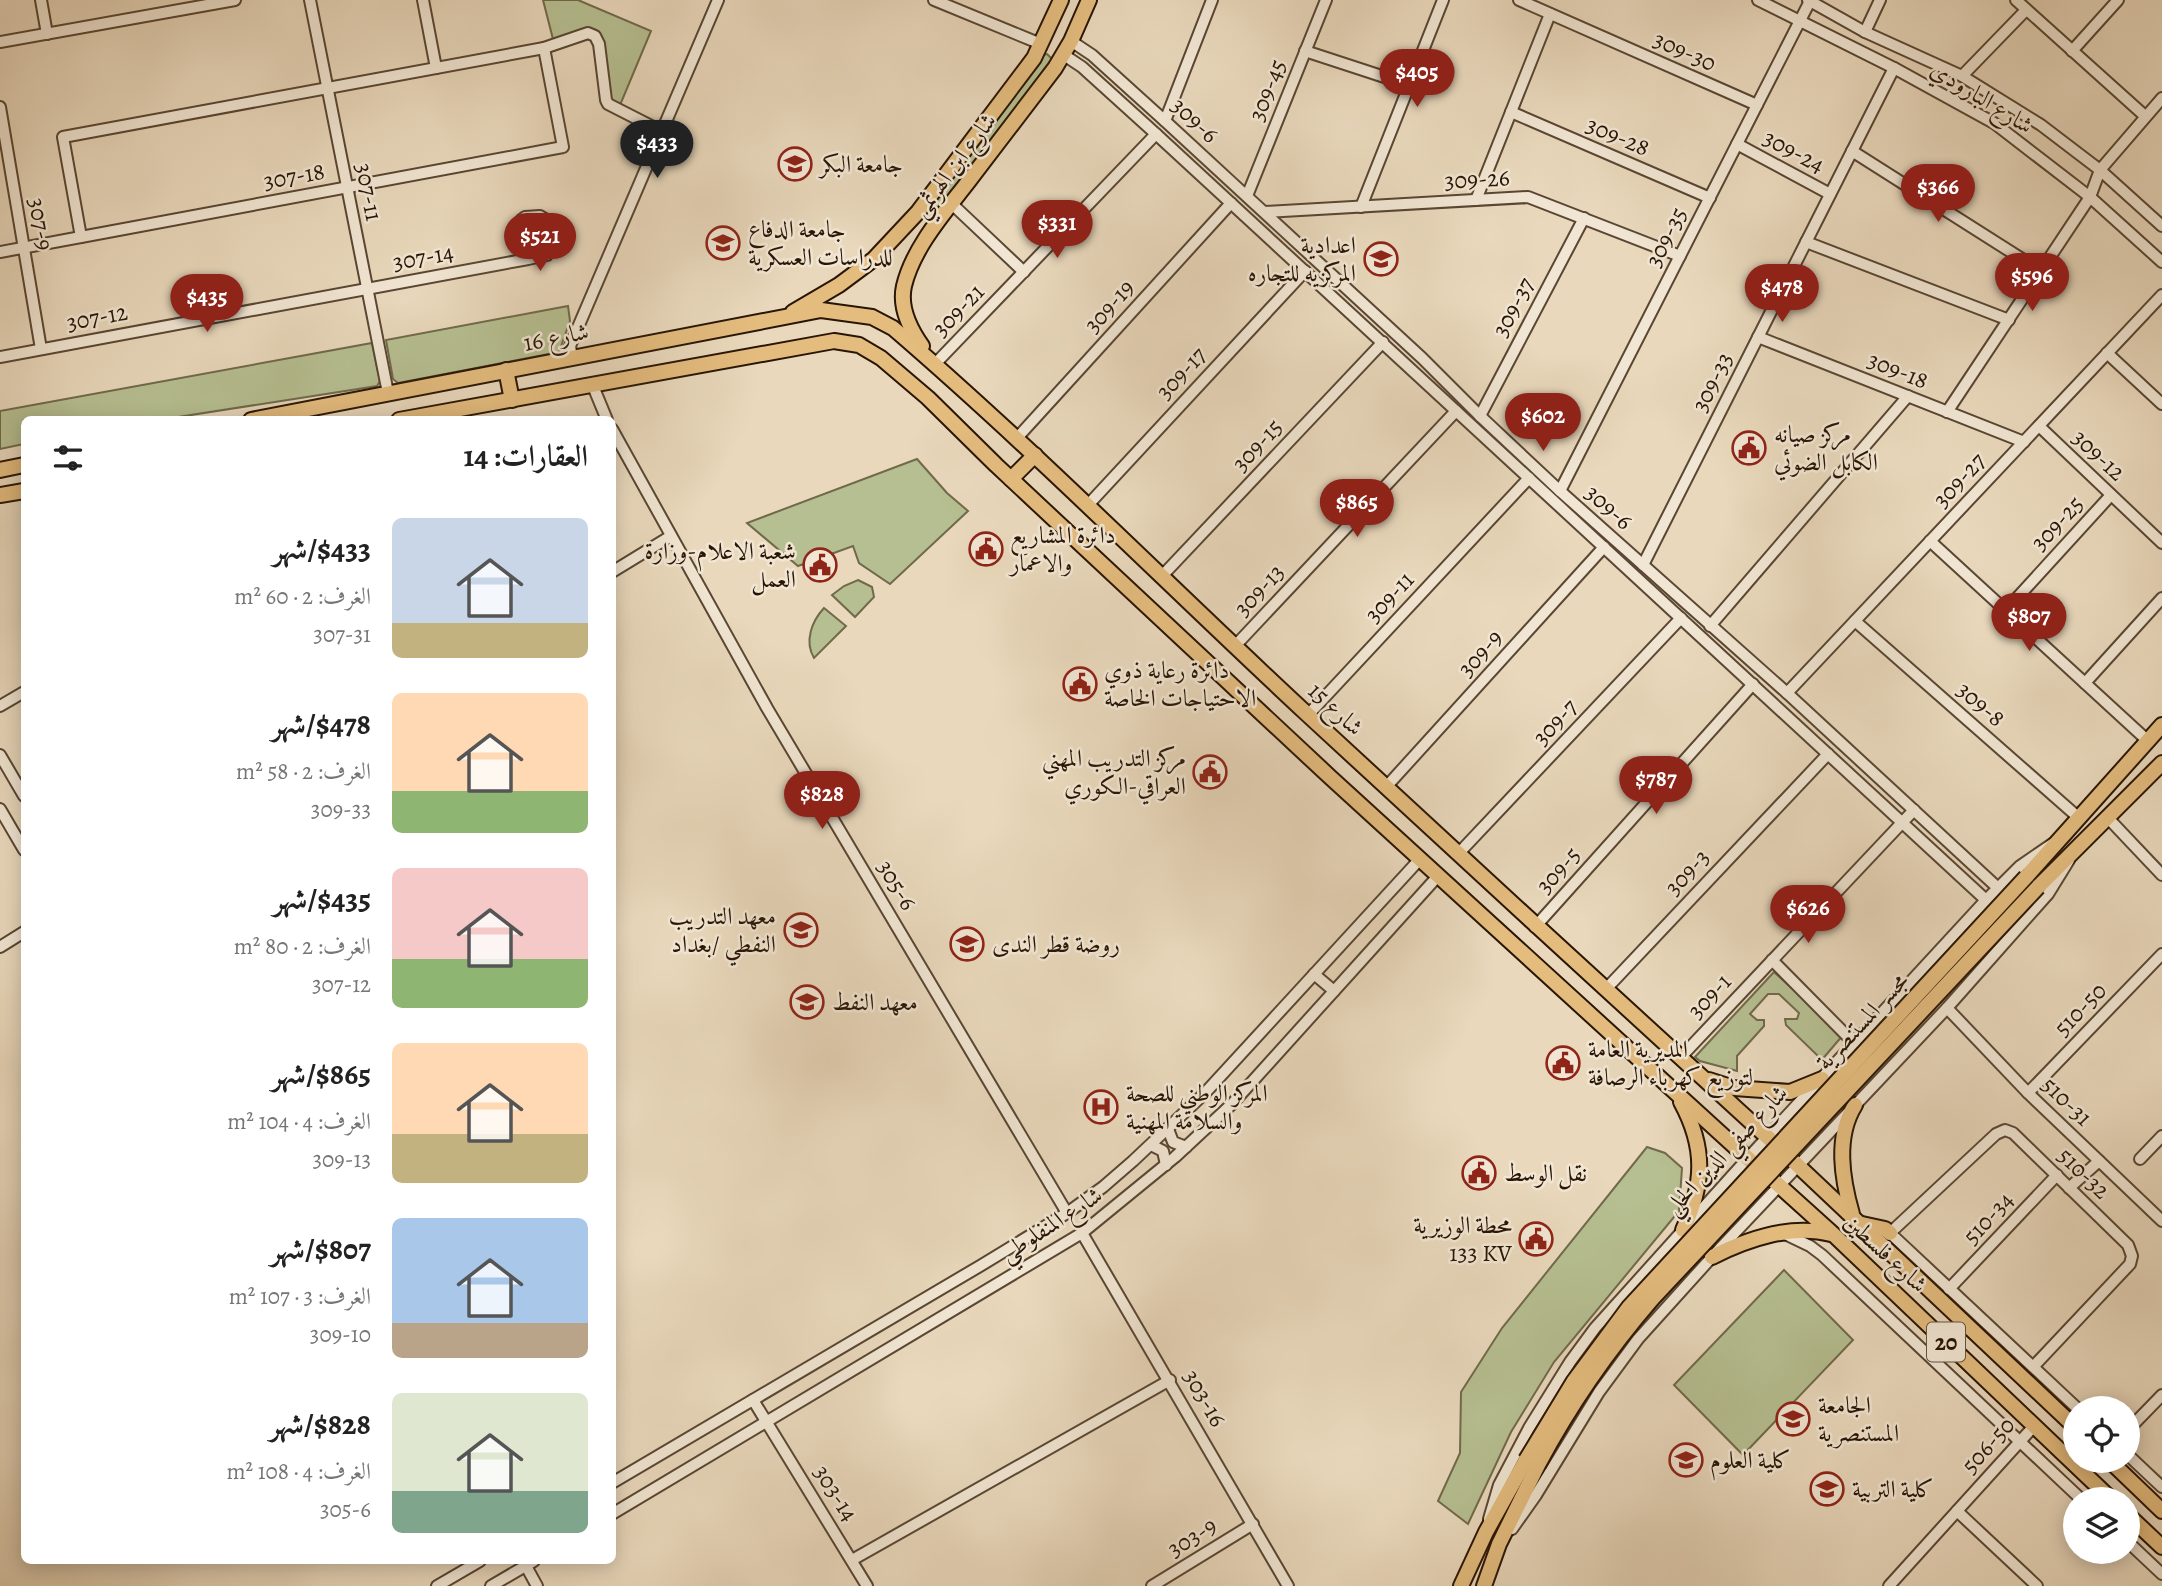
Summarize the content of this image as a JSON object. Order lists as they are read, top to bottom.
{
  "streets": {
    "main road": [
      "شارع ابن الهرثمي",
      "شارع 16",
      "شارع 15",
      "مجسر المستنصرية",
      "شارع صفي الدين الحلي",
      "شارع فلسطين",
      "20"
    ],
    "street": [
      "309-30",
      "309-45",
      "شارع البارودي",
      "309-6",
      "309-28",
      "309-24",
      "307-18",
      "309-26",
      "307-11",
      "307-9",
      "309-35",
      "307-14",
      "309-19",
      "309-37",
      "309-21",
      "307-12",
      "309-18",
      "309-17",
      "309-33",
      "309-15",
      "309-12",
      "309-27",
      "309-25",
      "309-13",
      "309-11",
      "309-9",
      "309-8",
      "309-7",
      "309-5",
      "309-3",
      "305-6",
      "309-1",
      "510-50",
      "510-31",
      "510-32",
      "510-34",
      "شارع المنفلوطي",
      "303-16",
      "506-50",
      "303-14",
      "303-9"
    ]
  },
  "crossings": [
    ["309-30", "309-35"],
    ["309-45", "309-6"],
    ["شارع البارودي", "309-35"],
    ["شارع البارودي", "309-33"],
    ["309-6", "شارع ابن الهرثمي"],
    ["309-6", "309-26"],
    ["309-6", "309-35"],
    ["309-6", "309-19"],
    ["309-6", "309-37"],
    ["309-6", "309-21"],
    ["309-6", "309-17"],
    ["309-6", "309-33"],
    ["309-6", "309-15"],
    ["309-6", "309-27"],
    ["309-6", "309-13"],
    ["309-6", "309-11"],
    ["309-6", "309-9"],
    ["309-6", "309-7"],
    ["309-6", "309-5"],
    ["309-6", "309-3"],
    ["309-6", "309-1"],
    ["309-6", "شارع صفي الدين الحلي"],
    ["309-28", "309-35"],
    ["309-24", "309-35"],
    ["309-24", "309-33"],
    ["شارع ابن الهرثمي", "309-21"],
    ["شارع ابن الهرثمي", "شارع 16"],
    ["شارع ابن الهرثمي", "شارع 15"],
    ["307-18", "307-11"],
    ["307-18", "307-9"],
    ["309-26", "309-35"],
    ["309-26", "309-37"],
    ["307-11", "307-14"],
    ["307-11", "307-12"],
    ["307-11", "شارع 16"],
    ["307-9", "307-12"],
    ["307-14", "307-12"],
    ["309-19", "شارع 15"],
    ["309-21", "شارع 15"],
    ["شارع 16", "شارع 15"],
    ["309-18", "309-33"],
    ["309-18", "309-27"],
    ["309-17", "شارع 15"],
    ["309-15", "شارع 15"],
    ["309-12", "309-27"],
    ["309-12", "309-25"],
    ["309-27", "309-8"],
    ["309-13", "شارع 15"],
    ["309-11", "شارع 15"],
    ["309-9", "شارع 15"],
    ["309-8", "شارع صفي الدين الحلي"],
    ["شارع 15", "309-7"],
    ["شارع 15", "309-5"],
    ["شارع 15", "309-3"],
    ["شارع 15", "309-1"],
    ["شارع 15", "شارع صفي الدين الحلي"],
    ["305-6", "شارع المنفلوطي"],
    ["510-50", "510-31"],
    ["مجسر المستنصرية", "شارع صفي الدين الحلي"],
    ["510-32", "510-34"],
    ["شارع المنفلوطي", "303-16"],
    ["شارع المنفلوطي", "303-14"],
    ["شارع فلسطين", "506-50"],
    ["303-16", "303-9"]
  ],
  "places": {
    "school or university": [
      "جامعة البكر",
      "جامعة الدفاع للدراسات العسكرية",
      "اعدادية المركزيه للتجاره",
      "معهد التدريب النفطي /بغداد",
      "روضة قطر الندى",
      "معهد النفط",
      "الجامعة المستنصرية",
      "كلية العلوم",
      "كلية التربية"
    ],
    "public building": [
      "مركز صيانه الكابل الضوئي",
      "دائرة المشاريع والاعمار",
      "شعبة الاعلام-وزارة العمل",
      "دائرة رعاية ذوي الاحتياجات الخاصة",
      "مركز التدريب المهني العراقي-الكوري",
      "المديرية العامة لتوزيع كهرباء الرصافة",
      "نقل الوسط",
      "محطة الوزيرية 133 KV"
    ],
    "hospital": ["المركز الوطني للصحة والسلامة المهنية"]
  },
  "page": {
    "price": [
      "$405",
      "$433",
      "$366",
      "$331",
      "$521",
      "$596",
      "$478",
      "$435",
      "$602",
      "$865",
      "$807",
      "$787",
      "$828",
      "$626"
    ],
    "heading": "العقارات: 14",
    "list": [
      {
        "name": "$433/شهر",
        "note": "الغرف: 2 · 60 m² · 307-31"
      },
      {
        "name": "$478/شهر",
        "note": "الغرف: 2 · 58 m² · 309-33"
      },
      {
        "name": "$435/شهر",
        "note": "الغرف: 2 · 80 m² · 307-12"
      },
      {
        "name": "$865/شهر",
        "note": "الغرف: 4 · 104 m² · 309-13"
      },
      {
        "name": "$807/شهر",
        "note": "الغرف: 3 · 107 m² · 309-10"
      },
      {
        "name": "$828/شهر",
        "note": "الغرف: 4 · 108 m² · 305-6"
      }
    ]
  }
}
